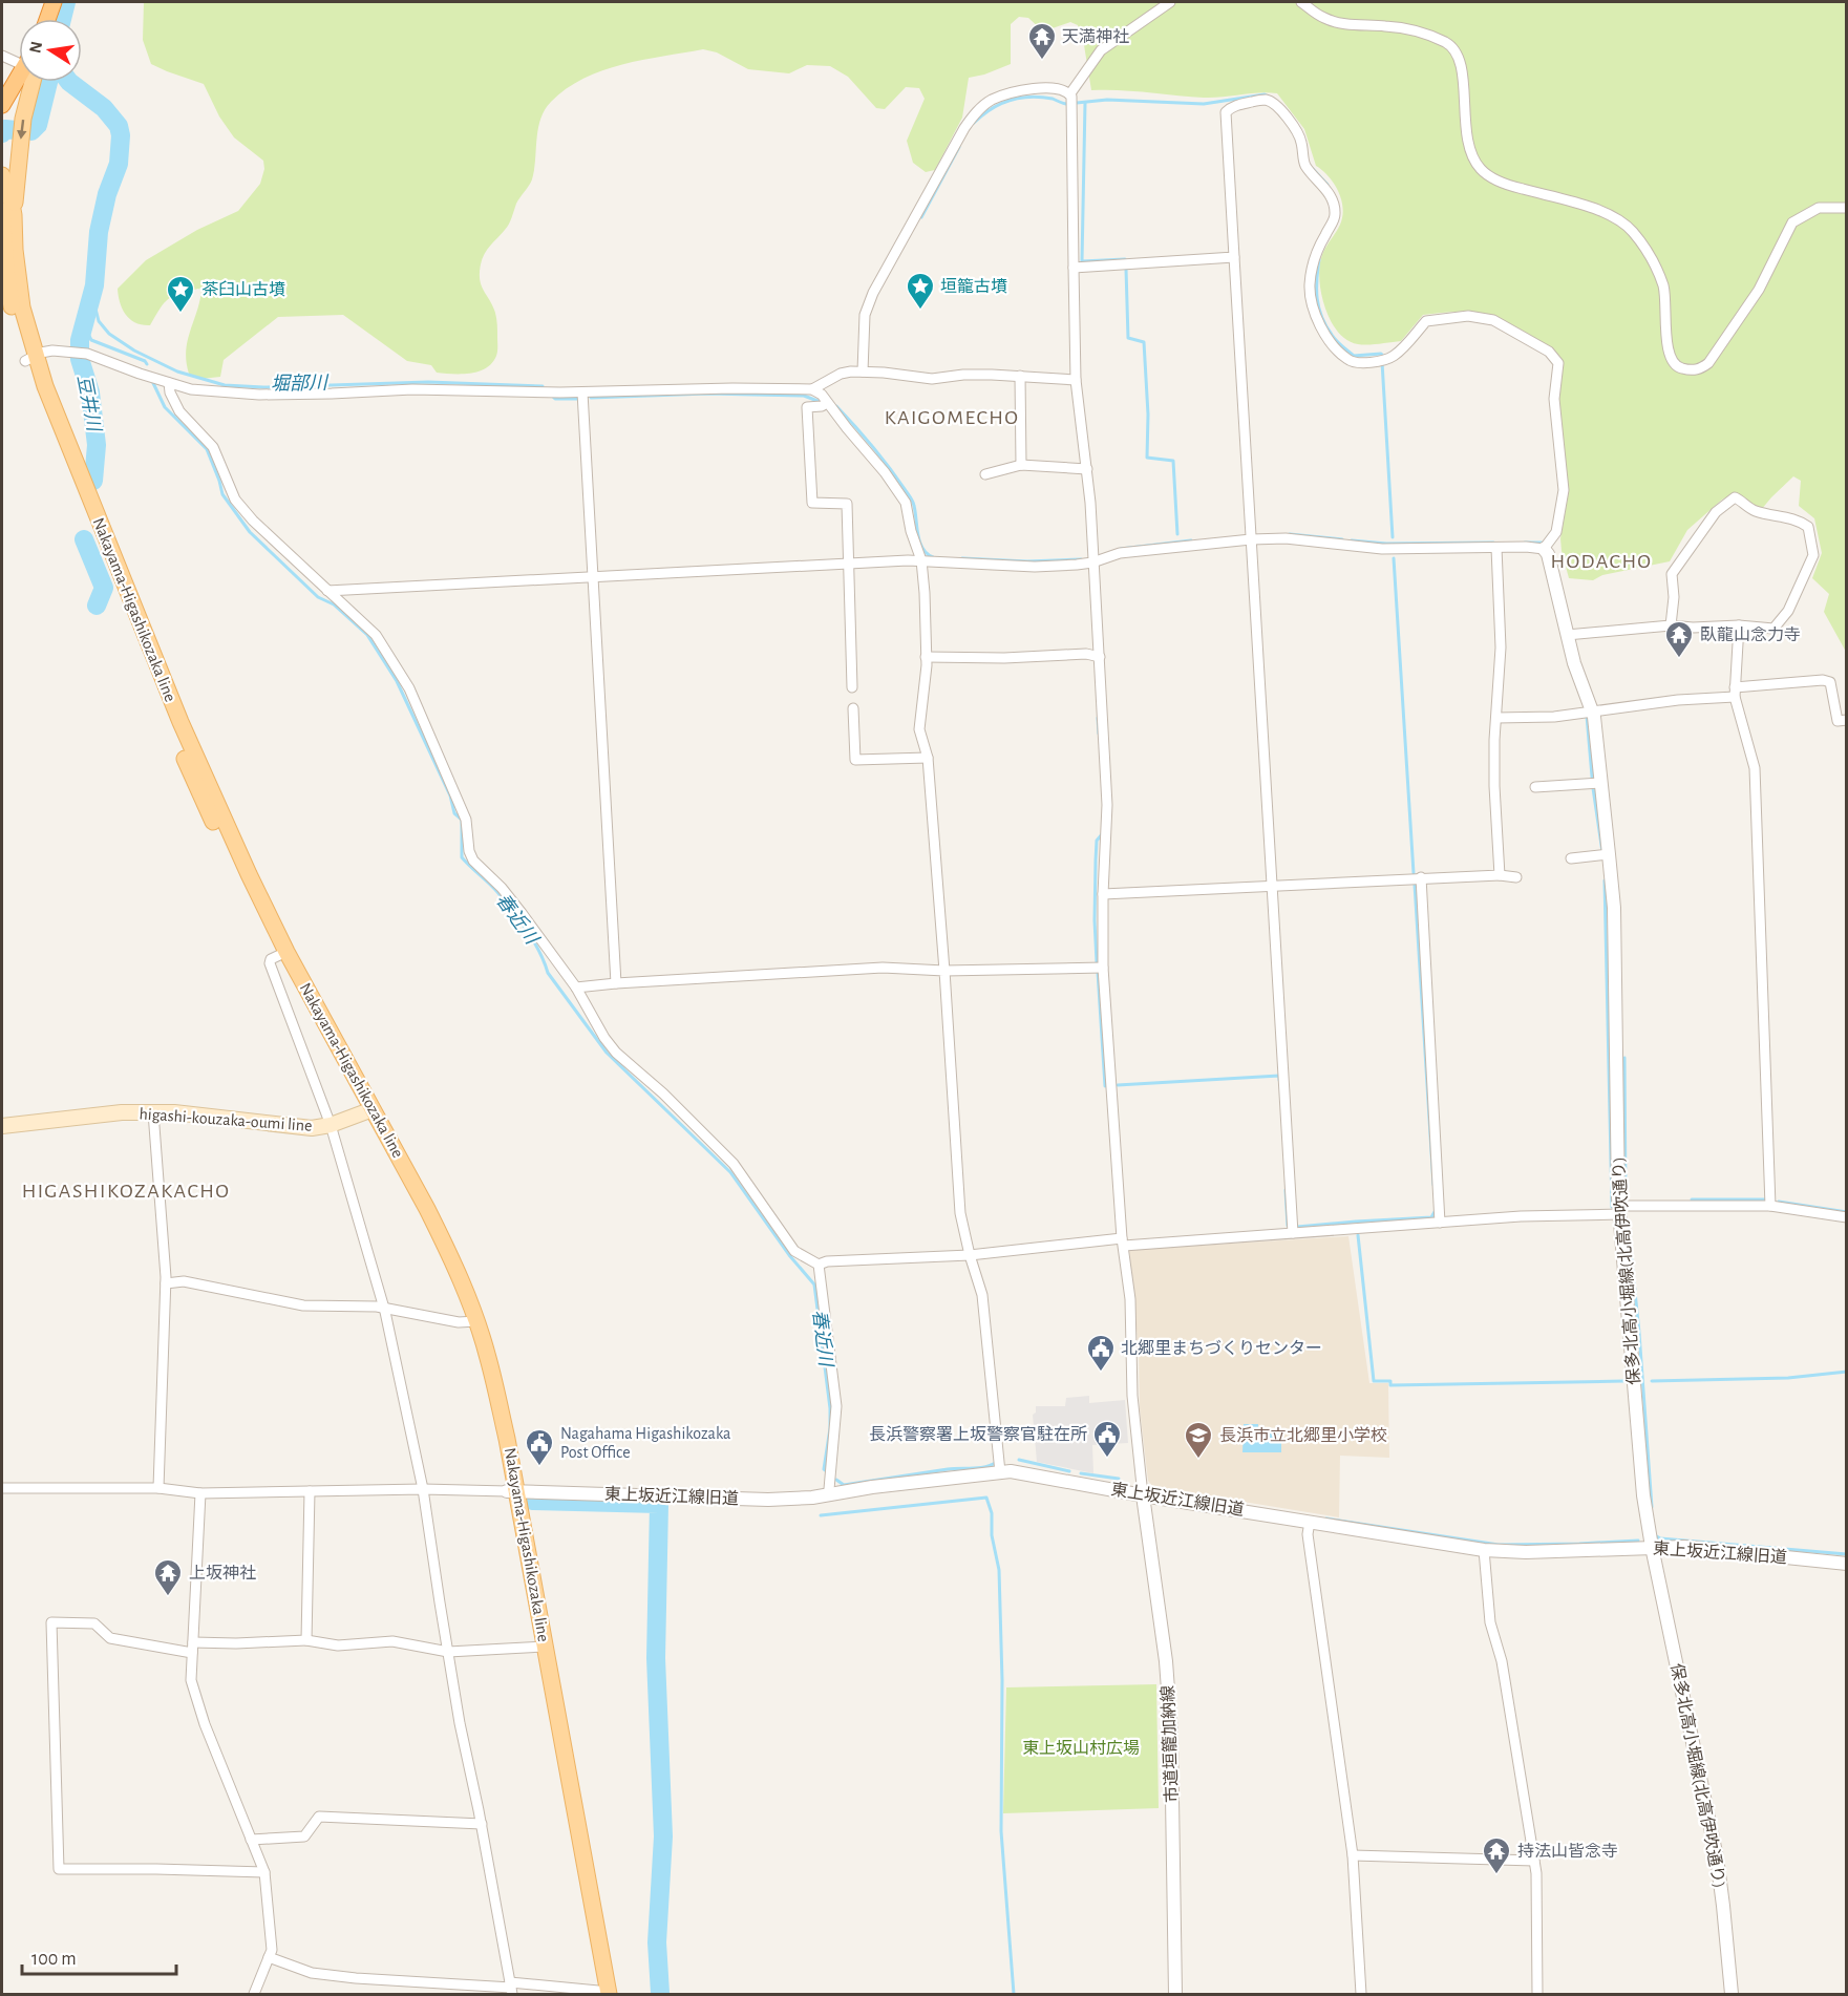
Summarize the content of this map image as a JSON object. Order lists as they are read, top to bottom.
{
  "streets": {
    "main road": ["Nakayama-Higashikozaka line", "higashi-kouzaka-oumi line"],
    "street": ["保多北高小堀線(北高伊吹通り)", "東上坂近江線旧道", "市道垣籠加納線"]
  },
  "crossings": [
    ["Nakayama-Higashikozaka line", "higashi-kouzaka-oumi line"],
    ["Nakayama-Higashikozaka line", "東上坂近江線旧道"],
    ["保多北高小堀線(北高伊吹通り)", "東上坂近江線旧道"],
    ["東上坂近江線旧道", "市道垣籠加納線"]
  ],
  "districts": ["KAIGOMECHO", "HODACHO", "HIGASHIKOZAKACHO"],
  "water": ["堀部川", "豆井川", "春近川"],
  "parks": ["東上坂山村広場"],
  "places": {
    "temple": [
      "天満神社",
      "臥龍山念力寺",
      "上坂神社",
      "持法山皆念寺"
    ],
    "place": ["垣籠古墳", "茶臼山古墳"],
    "public building": ["北郷里まちづくりセンター", "長浜警察署上坂警察官駐在所", "Nagahama Higashikozaka Post Office"],
    "school or university": ["長浜市立北郷里小学校"]
  },
  "scale_bar": "100 m",
  "north": "left"
}
